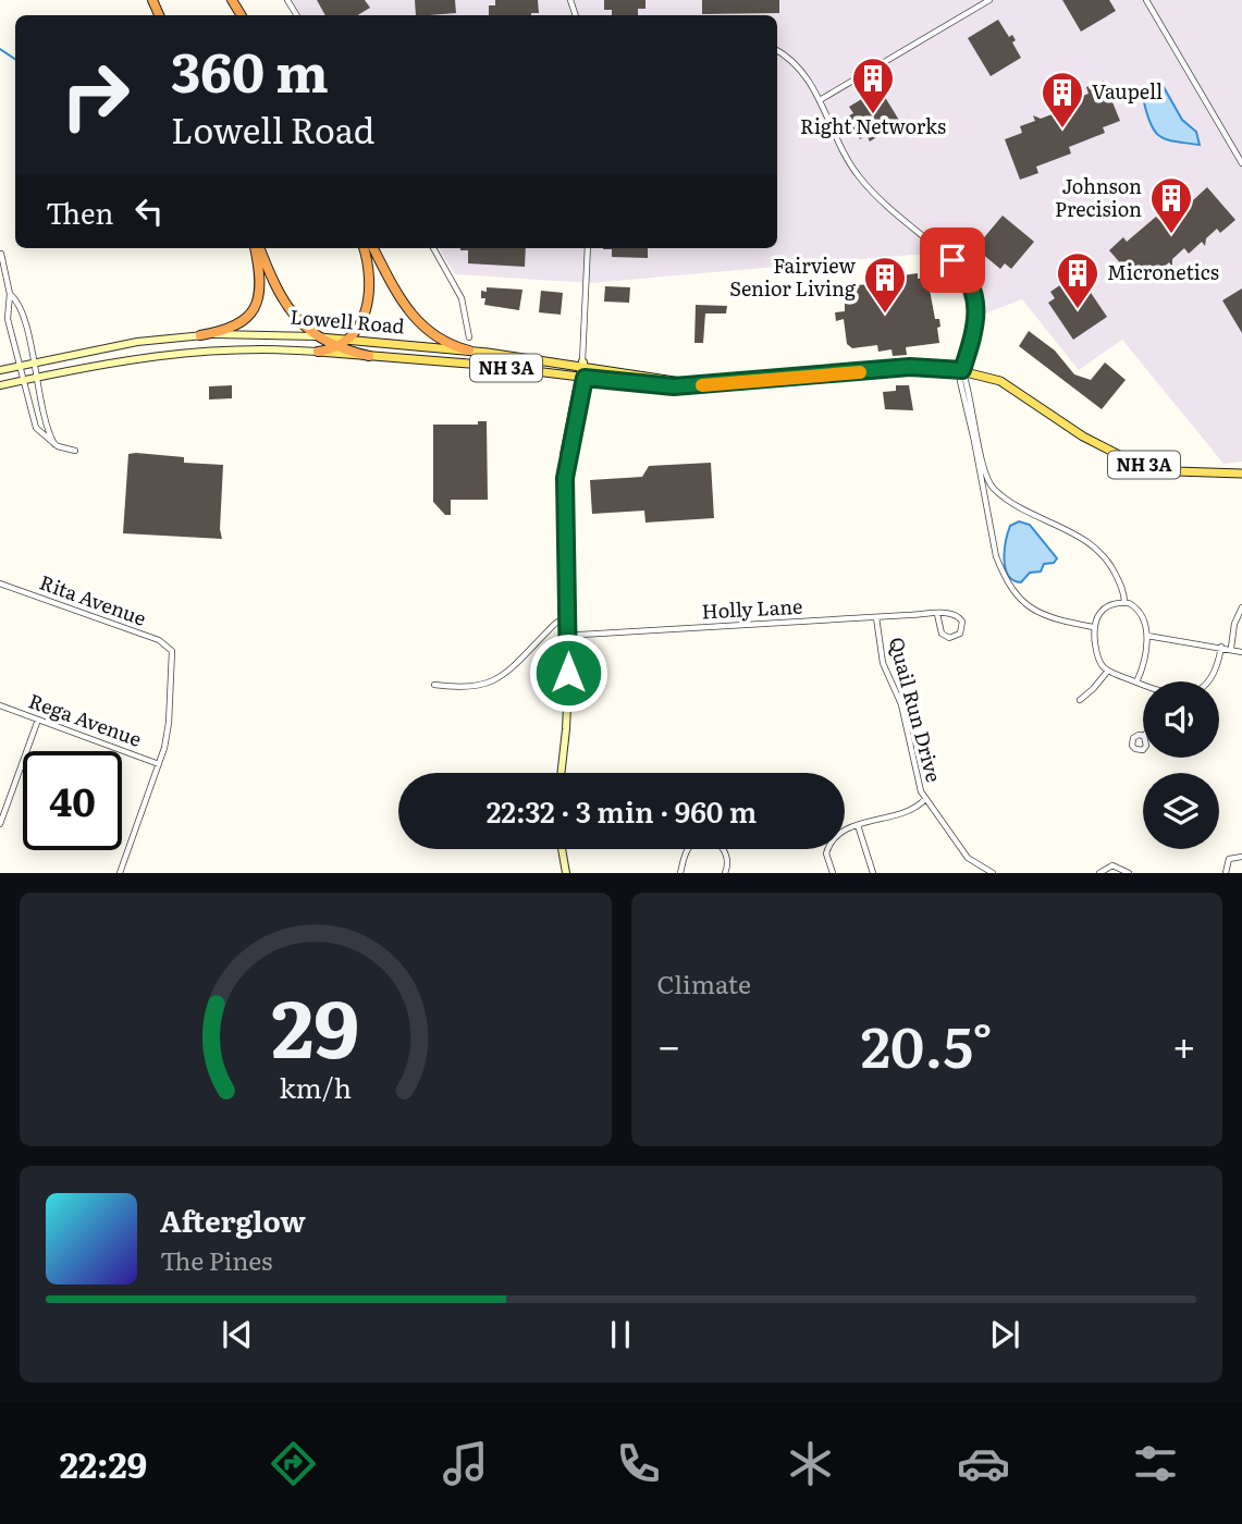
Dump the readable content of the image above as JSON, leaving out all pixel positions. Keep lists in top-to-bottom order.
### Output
{
  "streets": {
    "main road": ["Lowell Road", "NH 3A"],
    "street": [
      "Rita Avenue",
      "Holly Lane",
      "Quail Run Drive",
      "Rega Avenue"
    ]
  },
  "crossings": [
    ["Rita Avenue", "Rega Avenue"],
    ["Holly Lane", "Quail Run Drive"]
  ],
  "places": {
    "building": [
      "Right Networks",
      "Vaupell",
      "Johnson Precision",
      "Micronetics",
      "Fairview Senior Living"
    ]
  },
  "page": {
    "turn": ["360 m", "Lowell Road"],
    "then": "Then",
    "limit": "40",
    "trip": "22:32 · 3 min · 960 m",
    "tile": "Climate",
    "heat": ["−", "20.5°", "+"],
    "song": ["Afterglow", "The Pines"],
    "tabs": "22:29",
    "gauge": ["29", "km/h"]
  }
}
